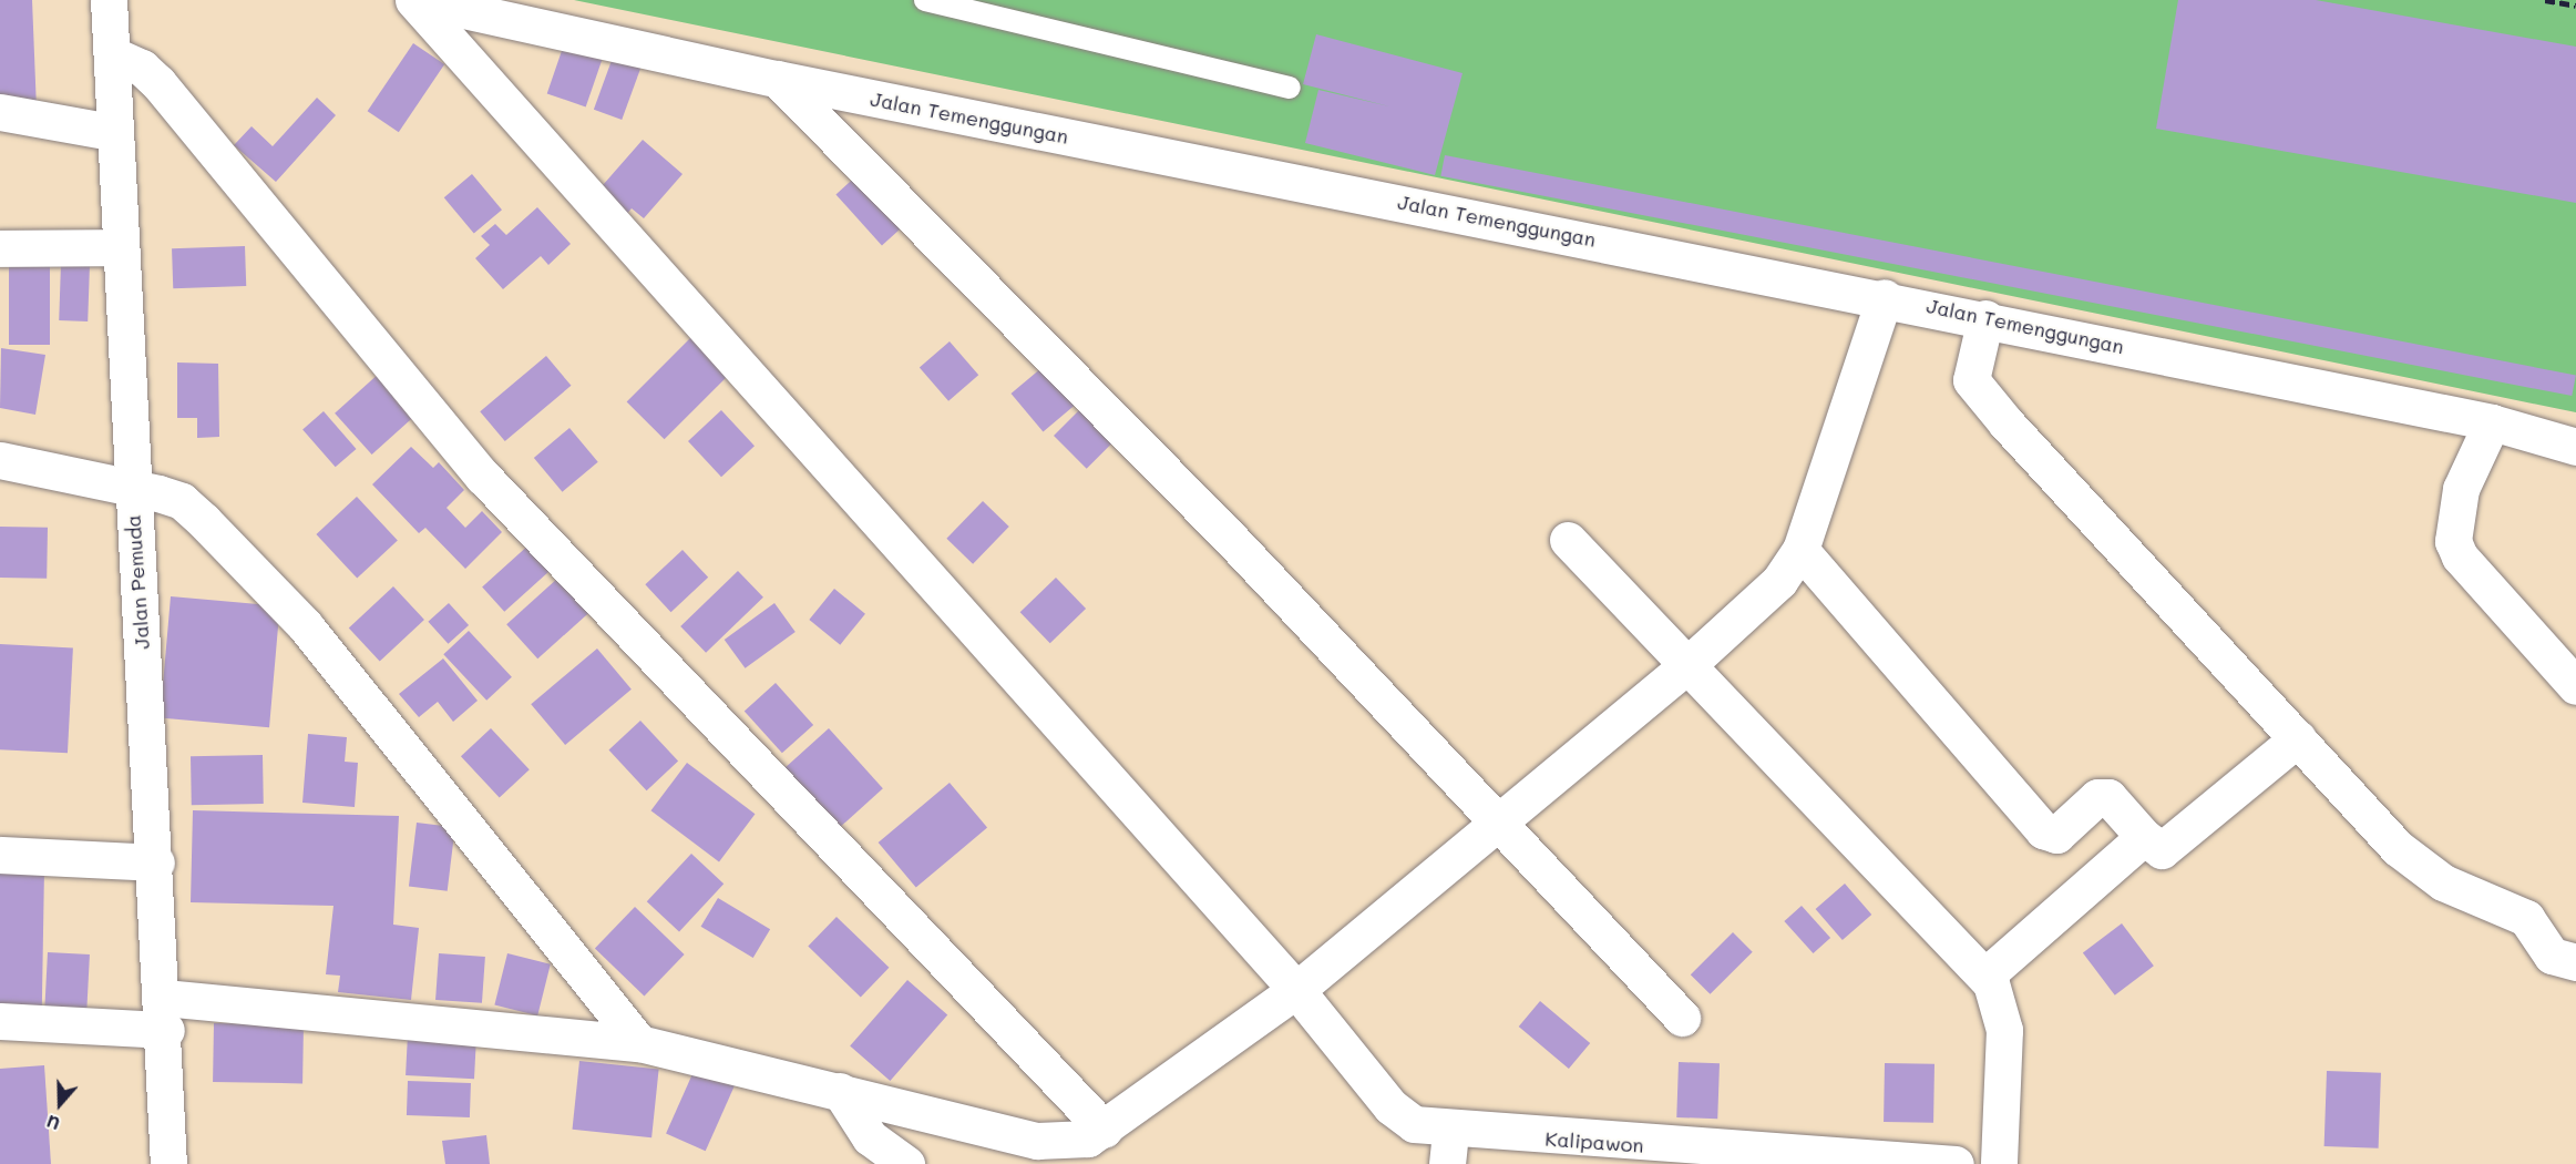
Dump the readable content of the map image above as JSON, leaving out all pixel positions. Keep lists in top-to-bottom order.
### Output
{
  "streets": {
    "street": ["Jalan Temenggungan", "Jalan Pemuda", "Kalipawon"]
  },
  "crossings": [
    ["Jalan Temenggungan", "Kalipawon"]
  ],
  "north": "bottom"
}
